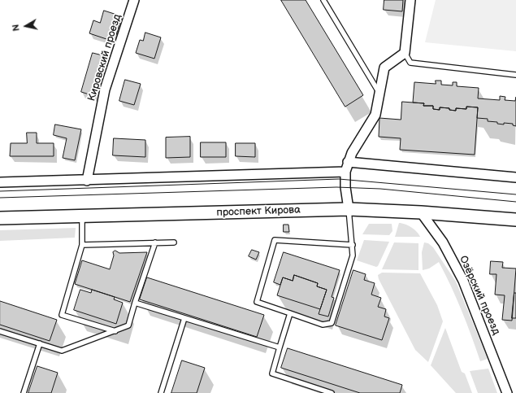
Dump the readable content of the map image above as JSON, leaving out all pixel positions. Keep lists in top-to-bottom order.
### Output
{
  "streets": {
    "main road": ["проспект Кирова"],
    "street": ["Кировский проезд", "Озёрский проезд"]
  },
  "crossings": [
    ["проспект Кирова", "Озёрский проезд"]
  ],
  "north": "left"
}
